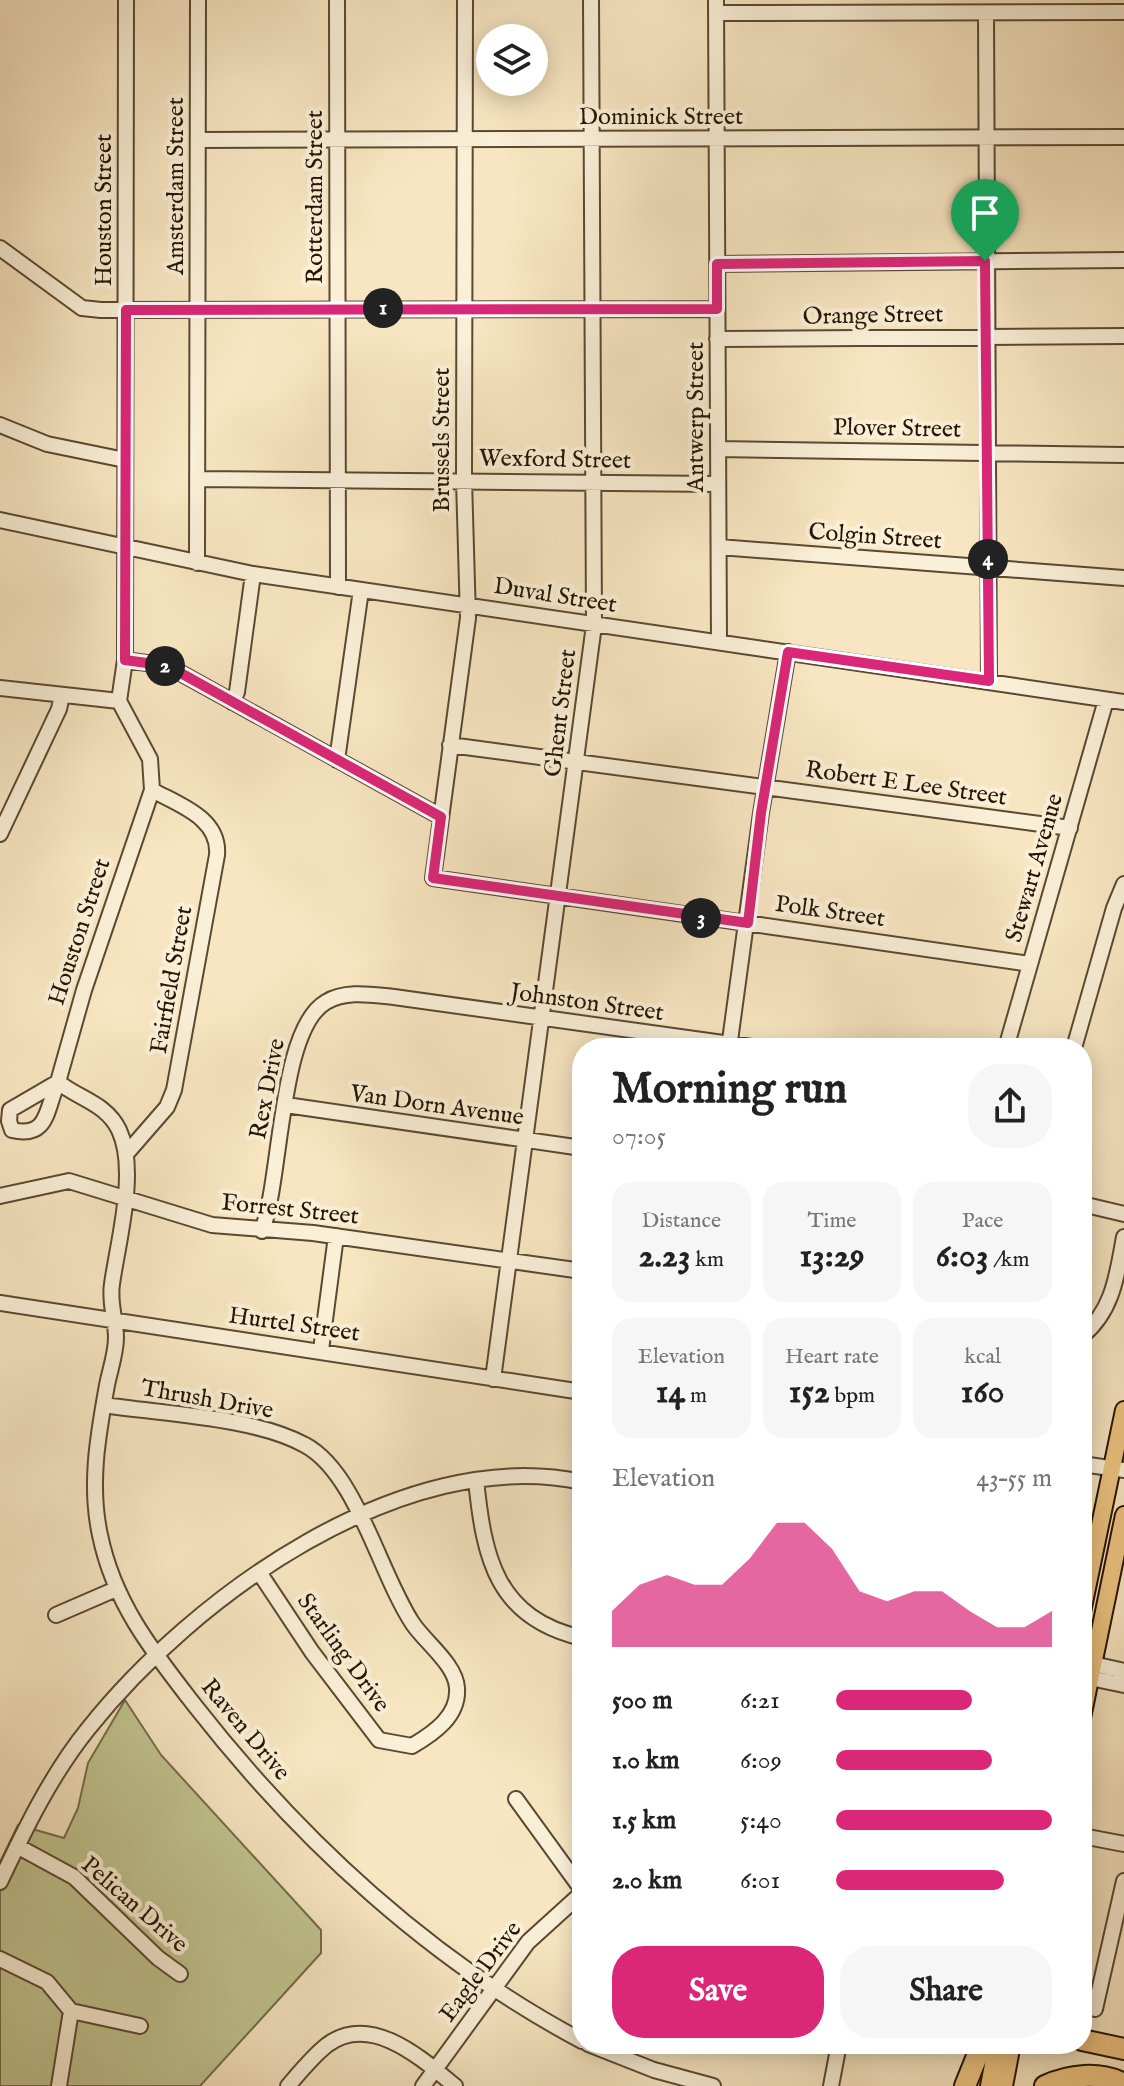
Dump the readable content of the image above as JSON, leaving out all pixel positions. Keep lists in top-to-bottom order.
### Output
{
  "streets": {
    "street": [
      "Dominick Street",
      "Amsterdam Street",
      "Rotterdam Street",
      "Houston Street",
      "Orange Street",
      "Antwerp Street",
      "Plover Street",
      "Brussels Street",
      "Wexford Street",
      "Colgin Street",
      "Duval Street",
      "Ghent Street",
      "Robert E Lee Street",
      "Stewart Avenue",
      "Polk Street",
      "Fairfield Street",
      "Johnston Street",
      "Rex Drive",
      "Van Dorn Avenue",
      "Forrest Street",
      "Hurtel Street",
      "Thrush Drive",
      "Starling Drive",
      "Raven Drive",
      "Pelican Drive",
      "Eagle Drive"
    ]
  },
  "crossings": [
    ["Dominick Street", "Amsterdam Street"],
    ["Dominick Street", "Rotterdam Street"],
    ["Dominick Street", "Antwerp Street"],
    ["Dominick Street", "Brussels Street"],
    ["Dominick Street", "Ghent Street"],
    ["Amsterdam Street", "Wexford Street"],
    ["Amsterdam Street", "Duval Street"],
    ["Rotterdam Street", "Wexford Street"],
    ["Rotterdam Street", "Duval Street"],
    ["Houston Street", "Duval Street"],
    ["Houston Street", "Fairfield Street"],
    ["Orange Street", "Antwerp Street"],
    ["Antwerp Street", "Plover Street"],
    ["Antwerp Street", "Wexford Street"],
    ["Antwerp Street", "Colgin Street"],
    ["Antwerp Street", "Duval Street"],
    ["Brussels Street", "Wexford Street"],
    ["Brussels Street", "Duval Street"],
    ["Brussels Street", "Robert E Lee Street"],
    ["Brussels Street", "Polk Street"],
    ["Wexford Street", "Ghent Street"],
    ["Duval Street", "Ghent Street"],
    ["Duval Street", "Stewart Avenue"],
    ["Ghent Street", "Robert E Lee Street"],
    ["Ghent Street", "Polk Street"],
    ["Ghent Street", "Johnston Street"],
    ["Ghent Street", "Van Dorn Avenue"],
    ["Ghent Street", "Forrest Street"],
    ["Ghent Street", "Hurtel Street"],
    ["Robert E Lee Street", "Stewart Avenue"],
    ["Stewart Avenue", "Polk Street"],
    ["Johnston Street", "Rex Drive"],
    ["Rex Drive", "Van Dorn Avenue"],
    ["Rex Drive", "Forrest Street"],
    ["Hurtel Street", "Raven Drive"],
    ["Thrush Drive", "Starling Drive"],
    ["Thrush Drive", "Raven Drive"],
    ["Raven Drive", "Eagle Drive"]
  ],
  "page": {
    "pins": [
      "1",
      "4",
      "2",
      "3"
    ],
    "heading": ["Morning run", "07:05"],
    "stats": [
      ["Distance", "2.23 km"],
      ["Time", "13:29"],
      ["Pace", "6:03 /km"],
      ["Elevation", "14 m"],
      ["Heart rate", "152 bpm"],
      ["kcal", "160"]
    ],
    "chart": ["Elevation", "43–55 m"],
    "list": [
      {
        "name": "500 m",
        "note": "6:21"
      },
      {
        "name": "1.0 km",
        "note": "6:09"
      },
      {
        "name": "1.5 km",
        "note": "5:40"
      },
      {
        "name": "2.0 km",
        "note": "6:01"
      }
    ],
    "buttons": ["Save", "Share"]
  }
}
